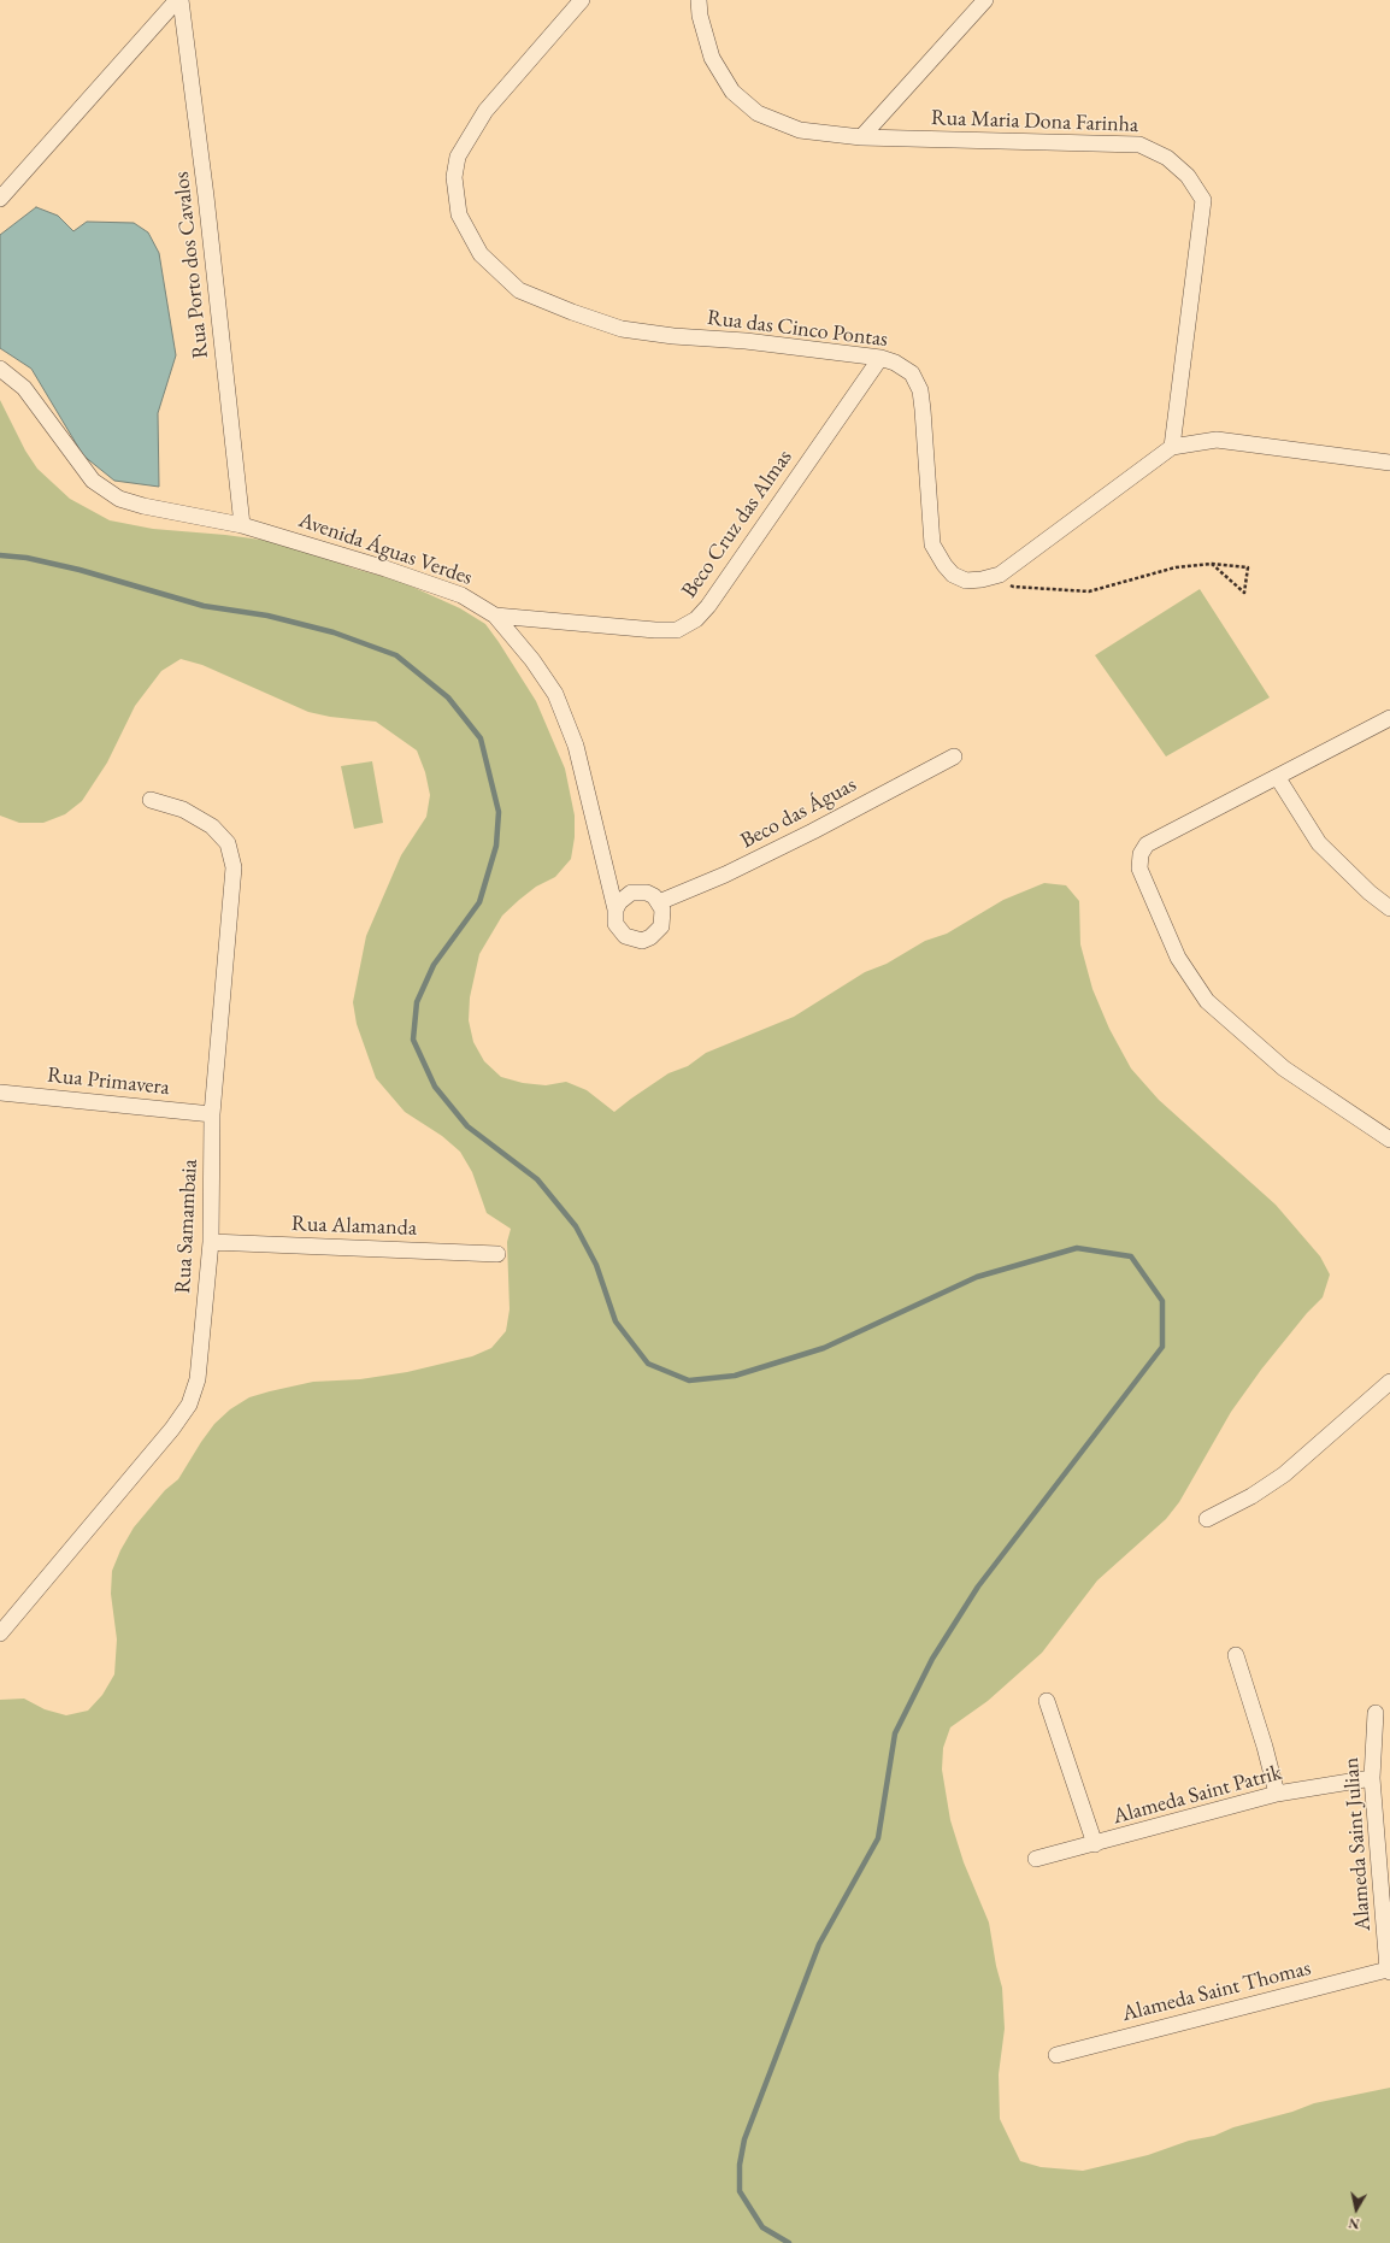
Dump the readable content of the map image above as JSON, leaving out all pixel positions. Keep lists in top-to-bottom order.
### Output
{
  "streets": {
    "street": [
      "Rua Maria Dona Farinha",
      "Rua Porto dos Cavalos",
      "Rua das Cinco Pontas",
      "Beco Cruz das Almas",
      "Avenida Águas Verdes",
      "Beco das Águas",
      "Rua Primavera",
      "Rua Samambaia",
      "Rua Alamanda",
      "Alameda Saint Patrik",
      "Alameda Saint Julian",
      "Alameda Saint Thomas"
    ]
  },
  "crossings": [
    ["Rua Maria Dona Farinha", "Rua das Cinco Pontas"],
    ["Rua Porto dos Cavalos", "Avenida Águas Verdes"],
    ["Rua das Cinco Pontas", "Beco Cruz das Almas"],
    ["Beco Cruz das Almas", "Avenida Águas Verdes"],
    ["Avenida Águas Verdes", "Beco das Águas"],
    ["Rua Primavera", "Rua Samambaia"],
    ["Rua Samambaia", "Rua Alamanda"],
    ["Alameda Saint Patrik", "Alameda Saint Julian"],
    ["Alameda Saint Julian", "Alameda Saint Thomas"]
  ],
  "north": "bottom"
}
